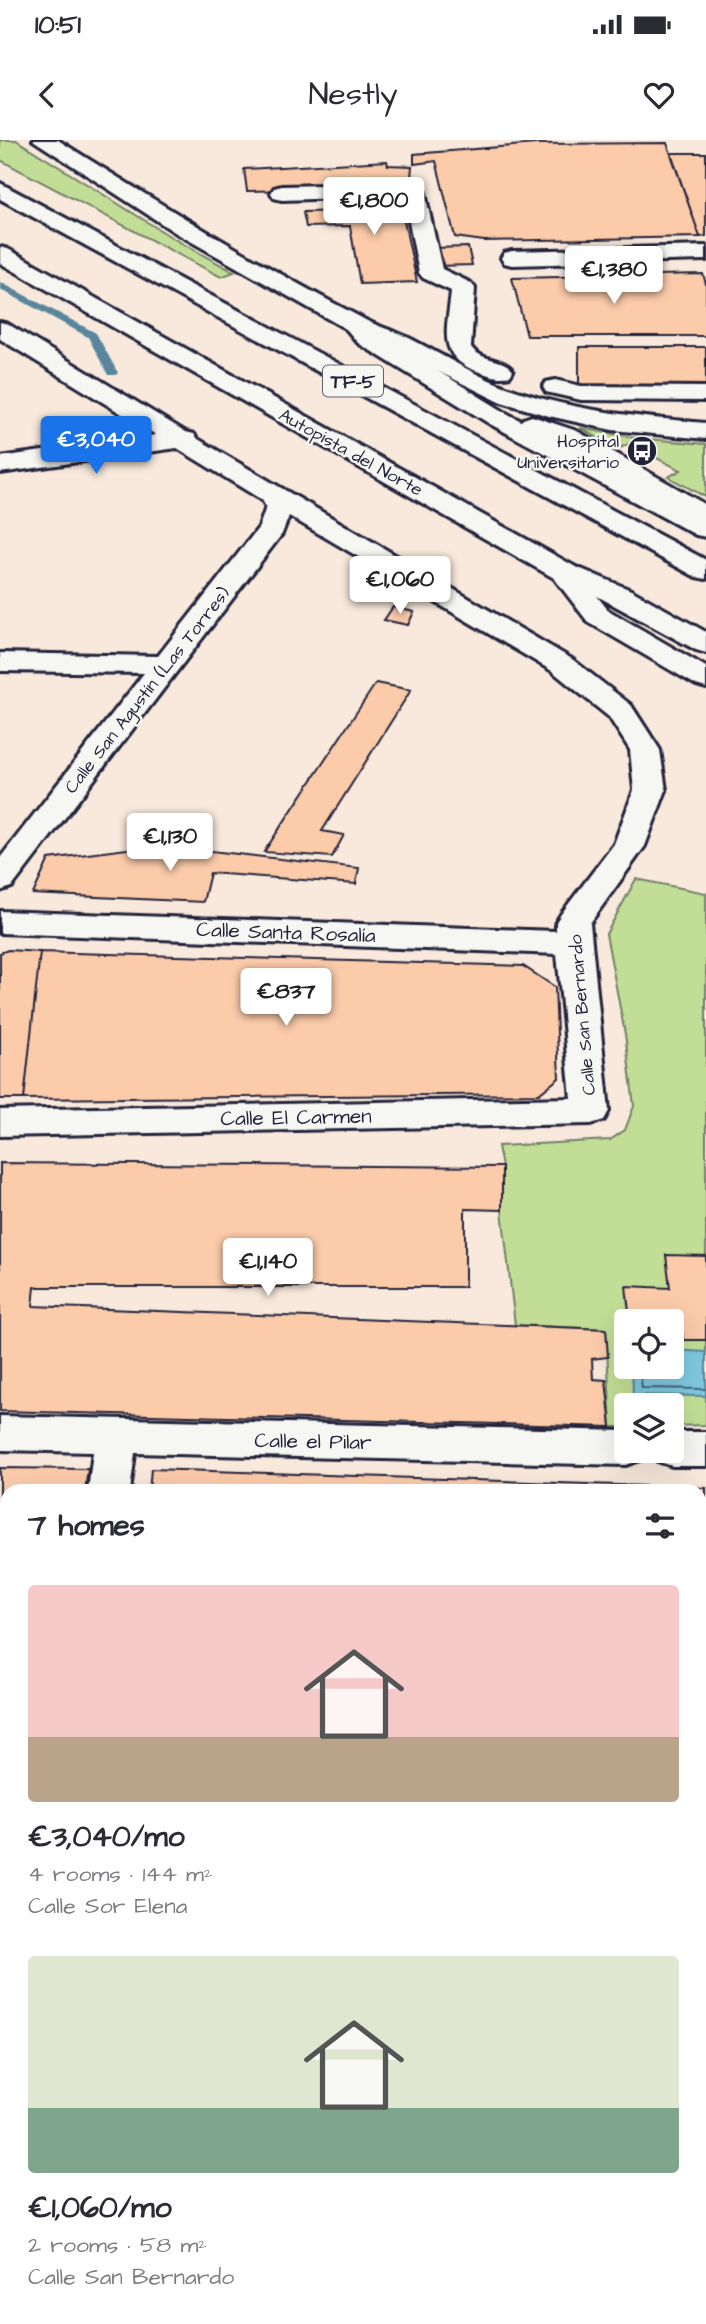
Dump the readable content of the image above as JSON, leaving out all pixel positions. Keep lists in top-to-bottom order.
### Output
{
  "streets": {
    "main road": [
      "TF-5",
      "Autopista del Norte",
      "Calle San Agustín (Las Torres)",
      "Calle Santa Rosalía",
      "Calle San Bernardo",
      "Calle El Carmen",
      "Calle el Pilar"
    ]
  },
  "crossings": [
    ["Calle San Agustín (Las Torres)", "Calle San Bernardo"],
    ["Calle Santa Rosalía", "Calle San Bernardo"],
    ["Calle San Bernardo", "Calle El Carmen"]
  ],
  "places": {
    "bus stop": ["Hospital Universitario"]
  },
  "page": {
    "status": "10:51",
    "header": "Nestly",
    "price": [
      "€1,800",
      "€1,380",
      "€3,040",
      "€1,060",
      "€1,130",
      "€837",
      "€1,140"
    ],
    "heading": "7 homes",
    "list": [
      {
        "name": "€3,040/mo",
        "note": "4 rooms · 144 m² · Calle Sor Elena"
      },
      {
        "name": "€1,060/mo",
        "note": "2 rooms · 58 m² · Calle San Bernardo"
      }
    ]
  }
}
